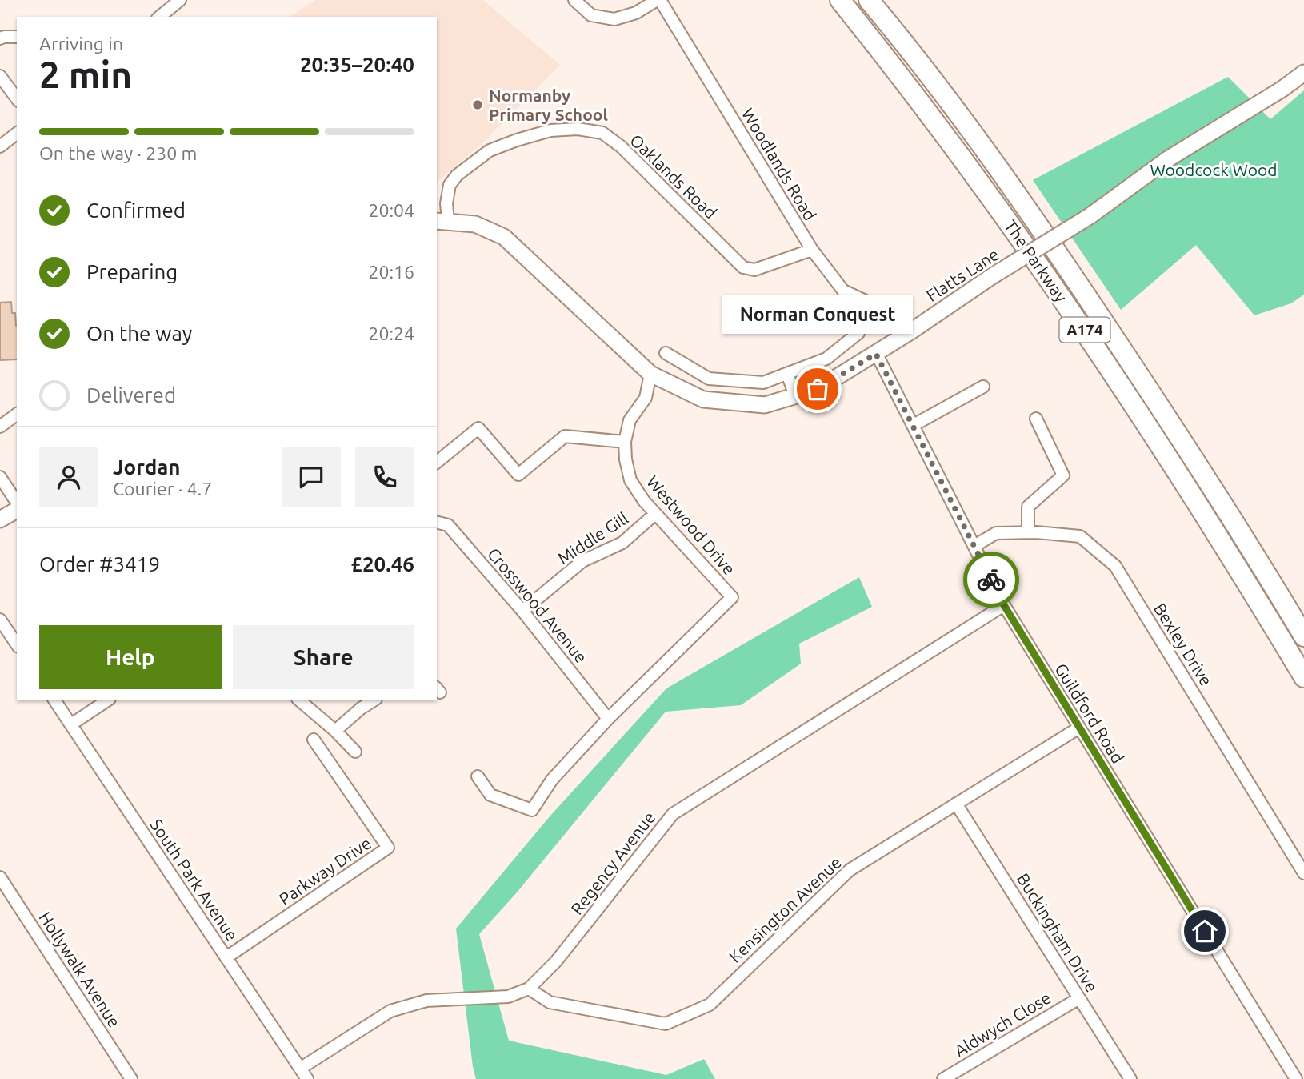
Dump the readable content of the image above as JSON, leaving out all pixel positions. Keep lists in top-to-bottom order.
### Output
{
  "streets": {
    "highway": ["The Parkway", "A174"],
    "street": [
      "Woodlands Road",
      "Oaklands Road",
      "Flatts Lane",
      "Westwood Drive",
      "Middle Gill",
      "Crosswood Avenue",
      "Bexley Drive",
      "Guildford Road",
      "Regency Avenue",
      "Parkway Drive",
      "South Park Avenue",
      "Kensington Avenue",
      "Buckingham Drive",
      "Hollywalk Avenue",
      "Aldwych Close"
    ]
  },
  "crossings": [
    ["Woodlands Road", "Oaklands Road"],
    ["Oaklands Road", "Flatts Lane"],
    ["Flatts Lane", "Westwood Drive"],
    ["Flatts Lane", "Guildford Road"],
    ["Westwood Drive", "Middle Gill"],
    ["Westwood Drive", "Crosswood Avenue"],
    ["Middle Gill", "Crosswood Avenue"],
    ["Bexley Drive", "Guildford Road"],
    ["Guildford Road", "Regency Avenue"],
    ["Guildford Road", "Kensington Avenue"],
    ["Regency Avenue", "South Park Avenue"],
    ["Regency Avenue", "Kensington Avenue"],
    ["Parkway Drive", "South Park Avenue"],
    ["Kensington Avenue", "Buckingham Drive"],
    ["Buckingham Drive", "Aldwych Close"]
  ],
  "parks": ["Woodcock Wood"],
  "places": ["Normanby Primary School", "Norman Conquest"],
  "page": {
    "heading": ["2 min", "Arriving in", "20:35–20:40"],
    "panel": [
      "Jordan",
      "Courier · 4.7",
      "Order #3419",
      "£20.46"
    ],
    "bar": "On the way · 230 m",
    "list": [
      ["Confirmed", "20:04"],
      ["Preparing", "20:16"],
      ["On the way", "20:24"],
      "Delivered"
    ],
    "bubble": "Norman Conquest",
    "buttons": ["Help", "Share"]
  }
}
